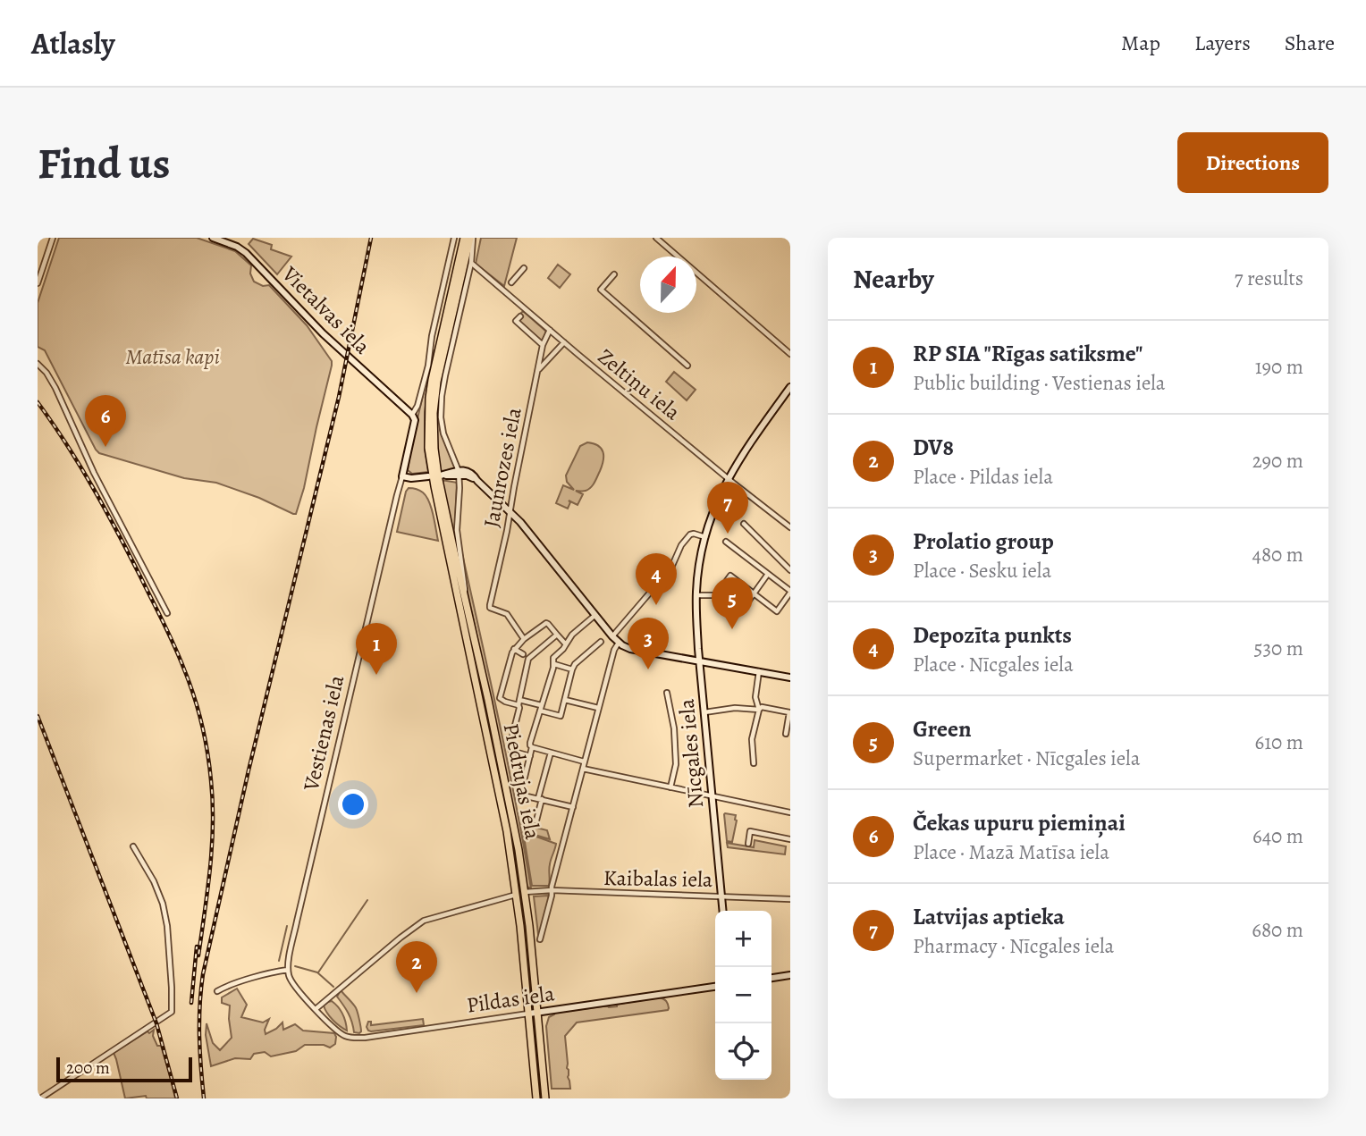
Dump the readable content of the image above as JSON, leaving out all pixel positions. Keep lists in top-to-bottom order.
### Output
{
  "streets": {
    "main road": ["Vestienas iela", "Piedrujas iela"],
    "street": [
      "Vietalvas iela",
      "Zeltiņu iela",
      "Jaunrozes iela",
      "Nīcgales iela",
      "Kaibalas iela",
      "Pildas iela"
    ]
  },
  "crossings": [
    ["Vietalvas iela", "Vestienas iela"],
    ["Zeltiņu iela", "Jaunrozes iela"],
    ["Zeltiņu iela", "Nīcgales iela"],
    ["Vestienas iela", "Piedrujas iela"],
    ["Nīcgales iela", "Kaibalas iela"],
    ["Piedrujas iela", "Kaibalas iela"],
    ["Piedrujas iela", "Pildas iela"]
  ],
  "parks": ["Matīsa kapi"],
  "scale_bar": "200 m",
  "north": "top",
  "page": {
    "header": "Atlasly",
    "nav": ["Map", "Layers", "Share"],
    "buttons": "Directions",
    "title": "Find us",
    "heading": ["Nearby", "7 results"],
    "list": [
      {
        "mark": "1",
        "name": "RP SIA \"Rīgas satiksme\"",
        "note": "Public building · Vestienas iela",
        "value": "190 m"
      },
      {
        "mark": "2",
        "name": "DV8",
        "note": "Place · Pildas iela",
        "value": "290 m"
      },
      {
        "mark": "3",
        "name": "Prolatio group",
        "note": "Place · Sesku iela",
        "value": "480 m"
      },
      {
        "mark": "4",
        "name": "Depozīta punkts",
        "note": "Place · Nīcgales iela",
        "value": "530 m"
      },
      {
        "mark": "5",
        "name": "Green",
        "note": "Supermarket · Nīcgales iela",
        "value": "610 m"
      },
      {
        "mark": "6",
        "name": "Čekas upuru piemiņai",
        "note": "Place · Mazā Matīsa iela",
        "value": "640 m"
      },
      {
        "mark": "7",
        "name": "Latvijas aptieka",
        "note": "Pharmacy · Nīcgales iela",
        "value": "680 m"
      }
    ],
    "pins": [
      "6",
      "7",
      "4",
      "5",
      "3",
      "1",
      "2"
    ],
    "map_buttons": ["+", "−"],
    "scale": "200 m"
  }
}
